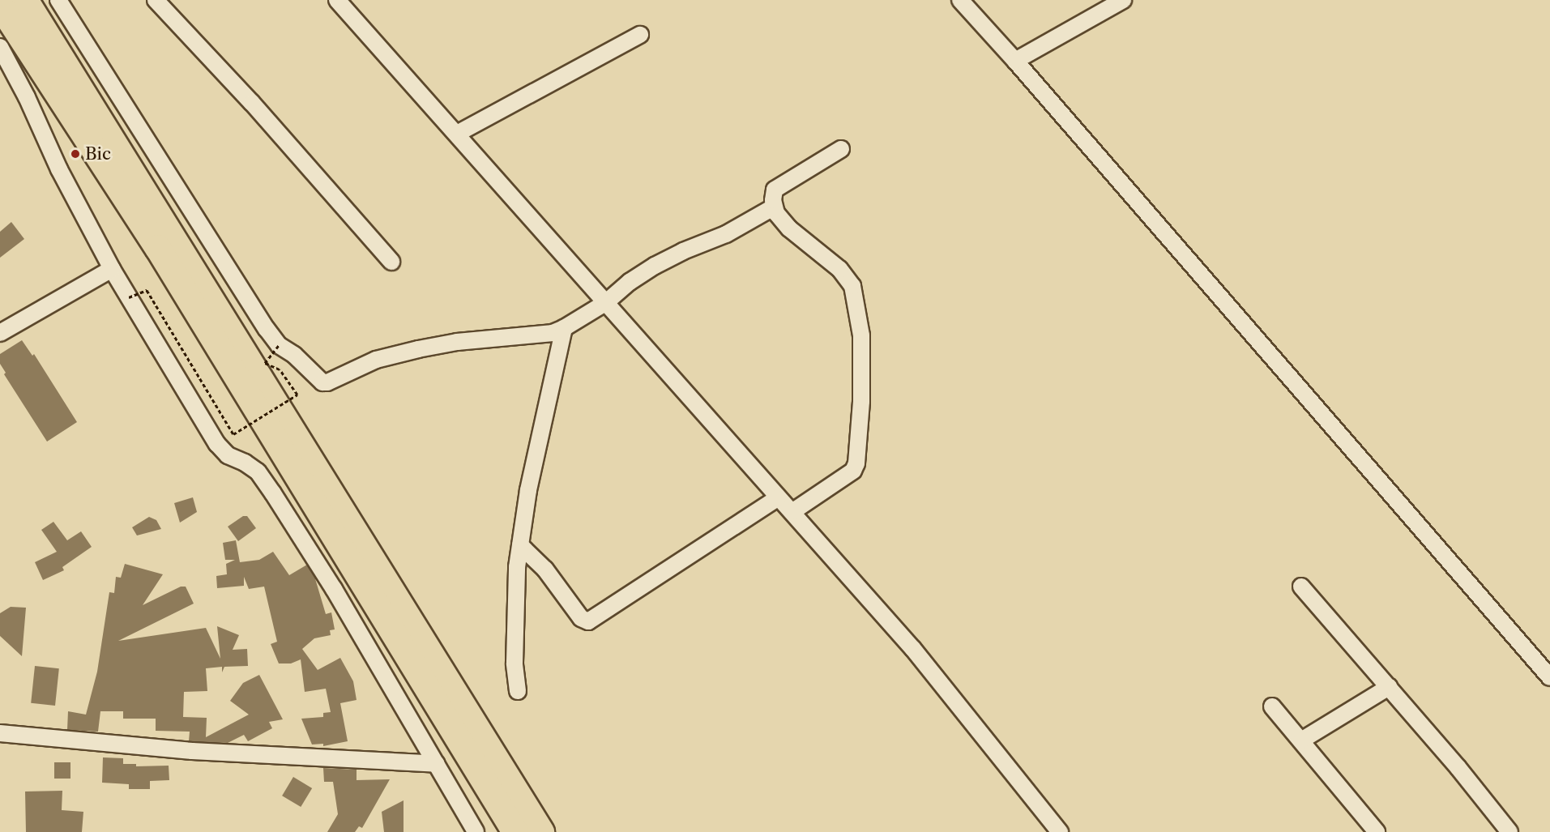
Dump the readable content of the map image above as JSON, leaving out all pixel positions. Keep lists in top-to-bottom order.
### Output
{
  "places": ["Bic"]
}
